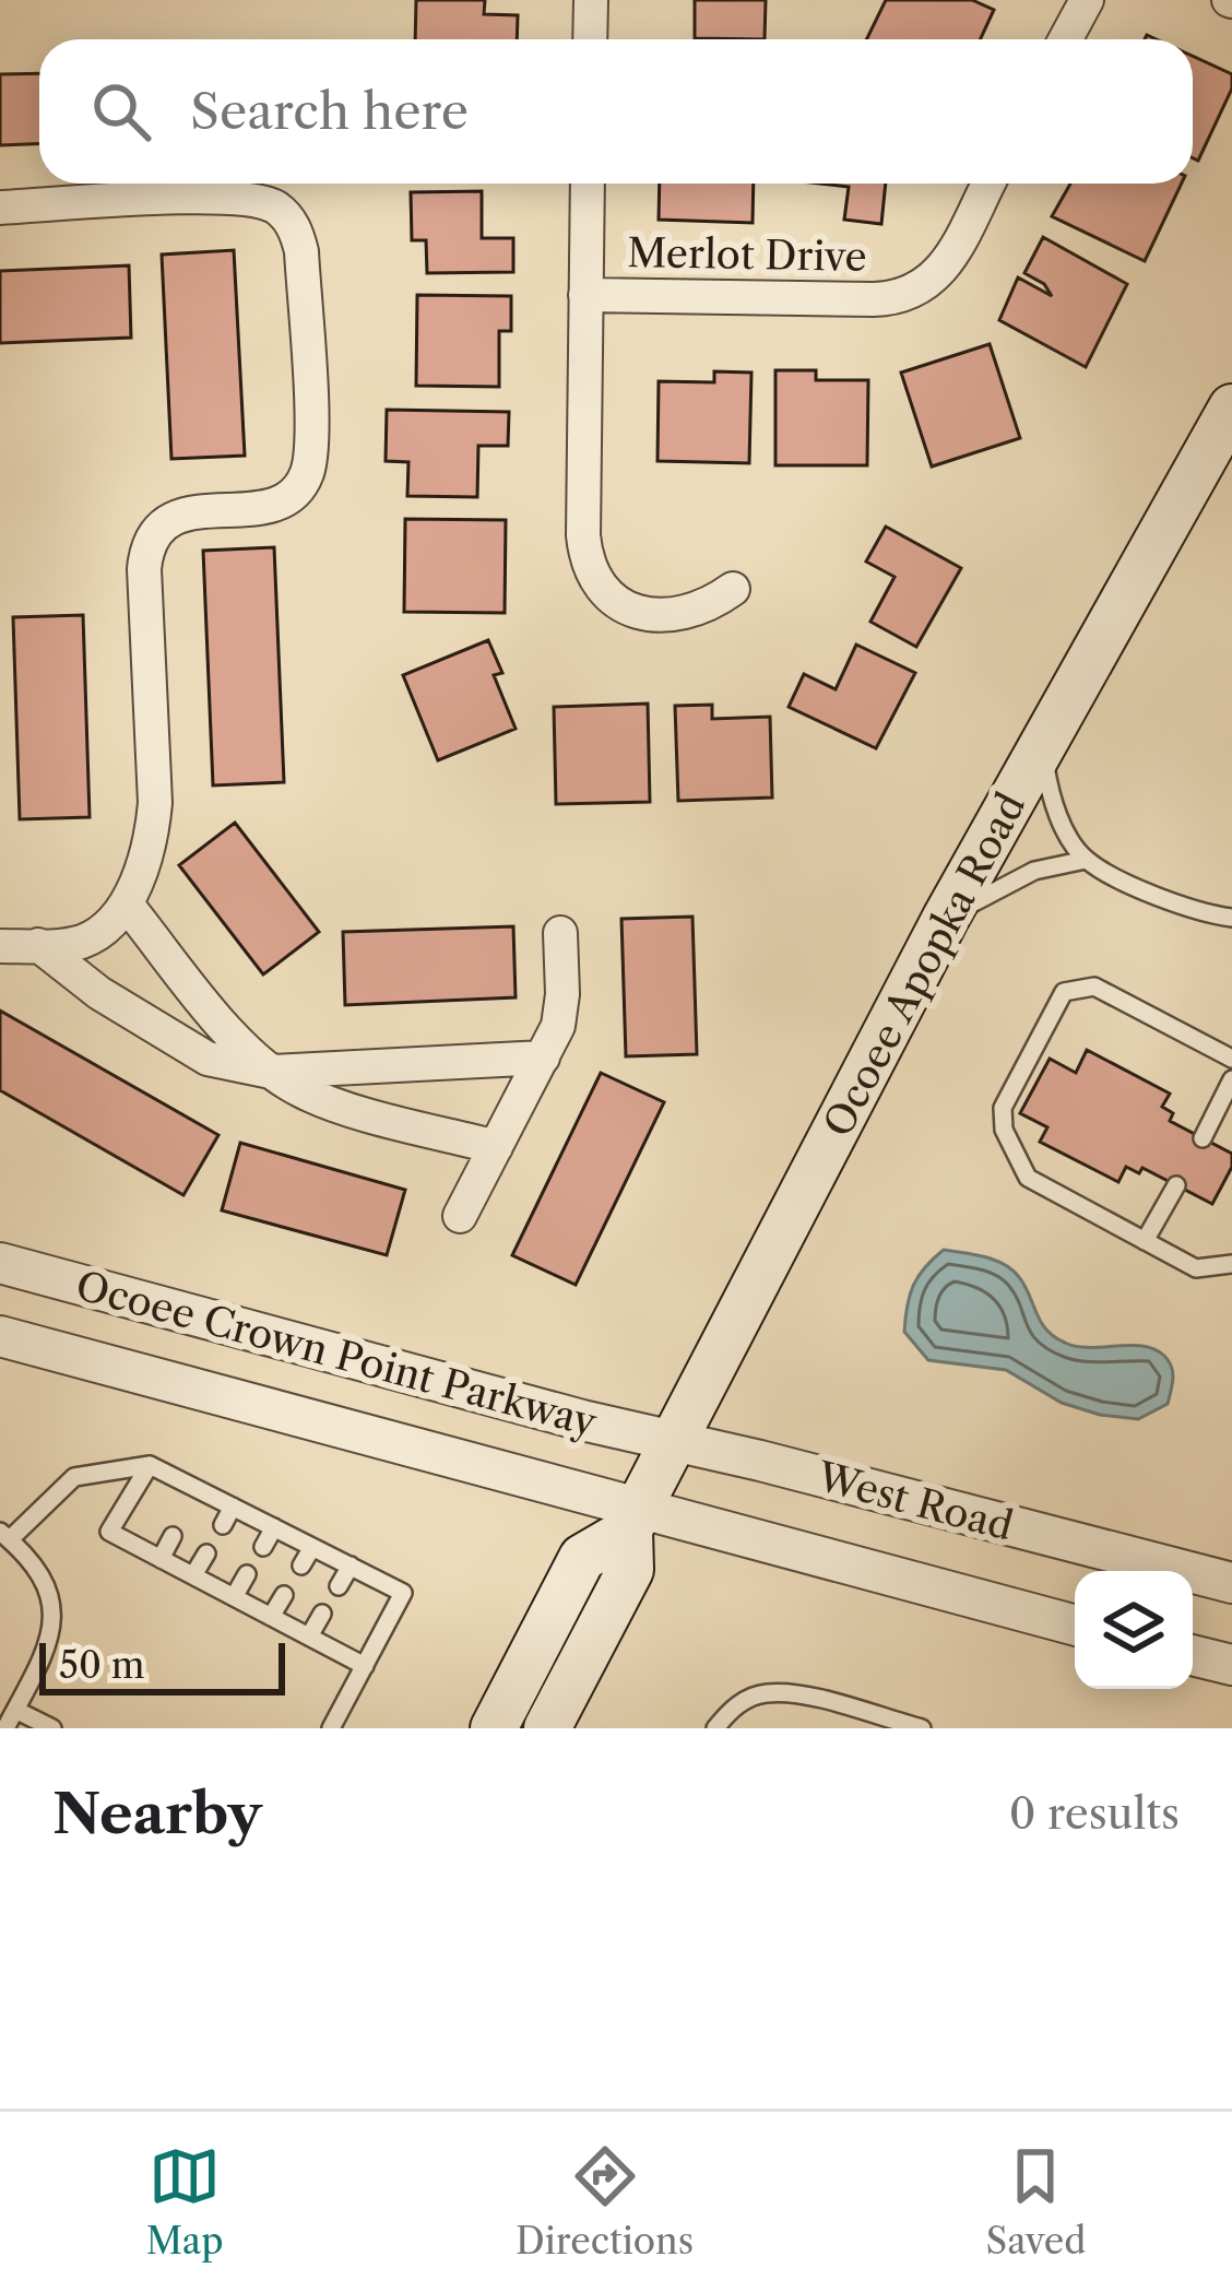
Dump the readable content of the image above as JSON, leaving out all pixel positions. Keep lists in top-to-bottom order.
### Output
{
  "streets": {
    "main road": ["Ocoee Apopka Road"],
    "street": ["Merlot Drive", "Ocoee Crown Point Parkway", "West Road"]
  },
  "crossings": [
    ["Ocoee Apopka Road", "Ocoee Crown Point Parkway"],
    ["Ocoee Apopka Road", "West Road"],
    ["Ocoee Crown Point Parkway", "West Road"]
  ],
  "scale_bar": "50 m",
  "page": {
    "search": "Search here",
    "scale": "50 m",
    "heading": ["Nearby", "0 results"],
    "nav": ["Map", "Directions", "Saved"]
  }
}
